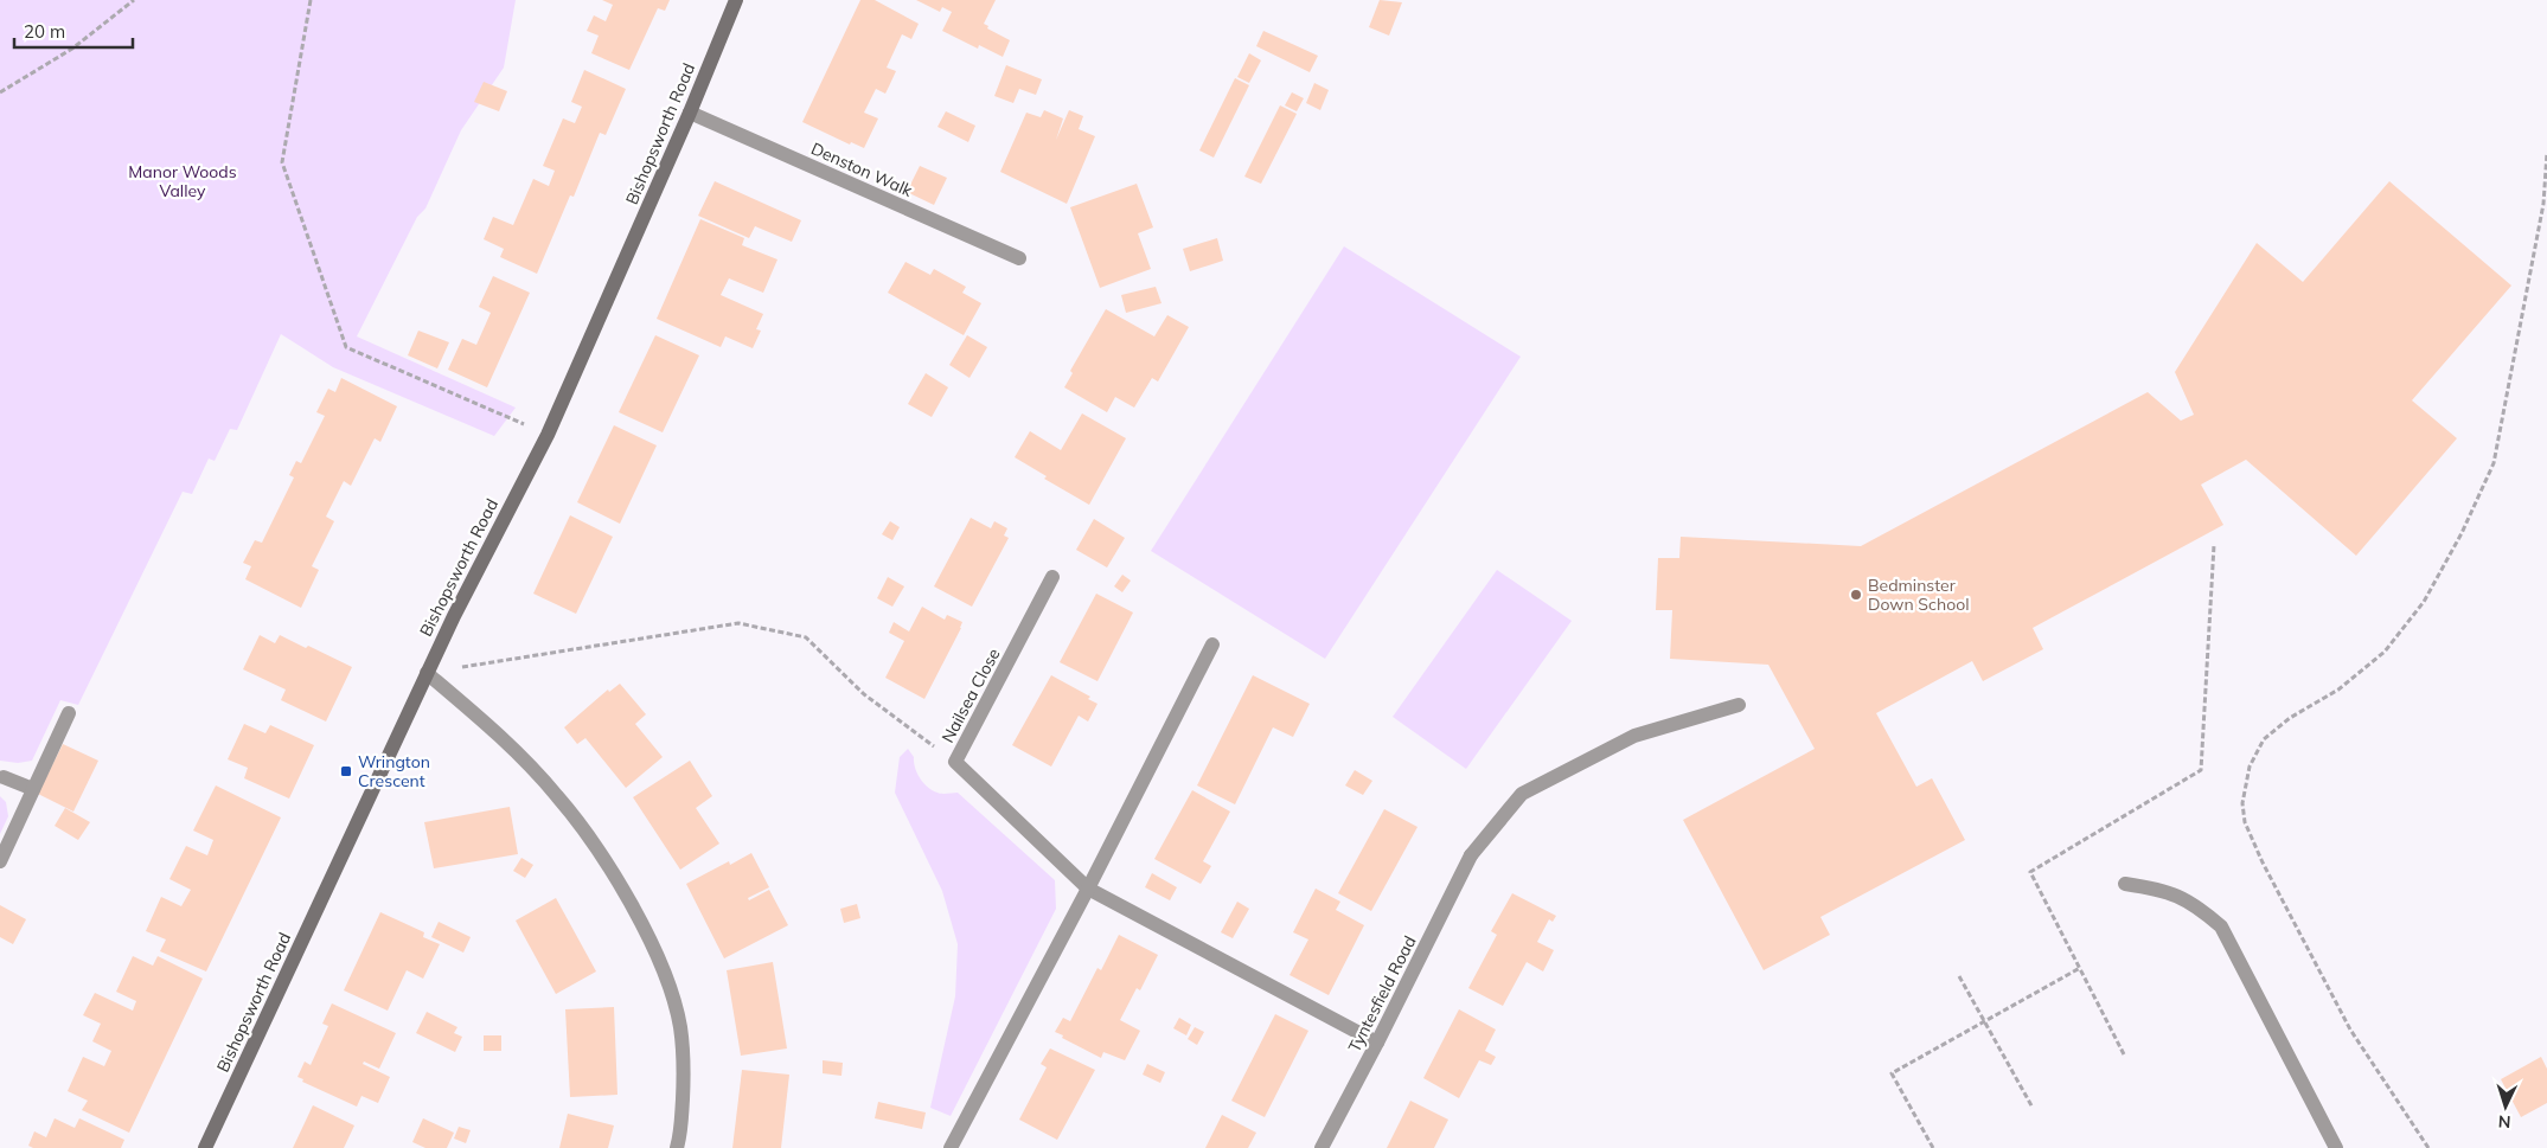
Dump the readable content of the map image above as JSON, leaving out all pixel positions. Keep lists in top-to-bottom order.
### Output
{
  "streets": {
    "street": [
      "Bishopsworth Road",
      "Denston Walk",
      "Nailsea Close",
      "Tyntesfield Road"
    ]
  },
  "crossings": [
    ["Bishopsworth Road", "Denston Walk"],
    ["Nailsea Close", "Tyntesfield Road"]
  ],
  "parks": ["Manor Woods Valley"],
  "places": {
    "other": ["Bedminster Down School"],
    "transit": ["Wrington Crescent"]
  },
  "scale_bar": "20 m",
  "north": "bottom"
}
